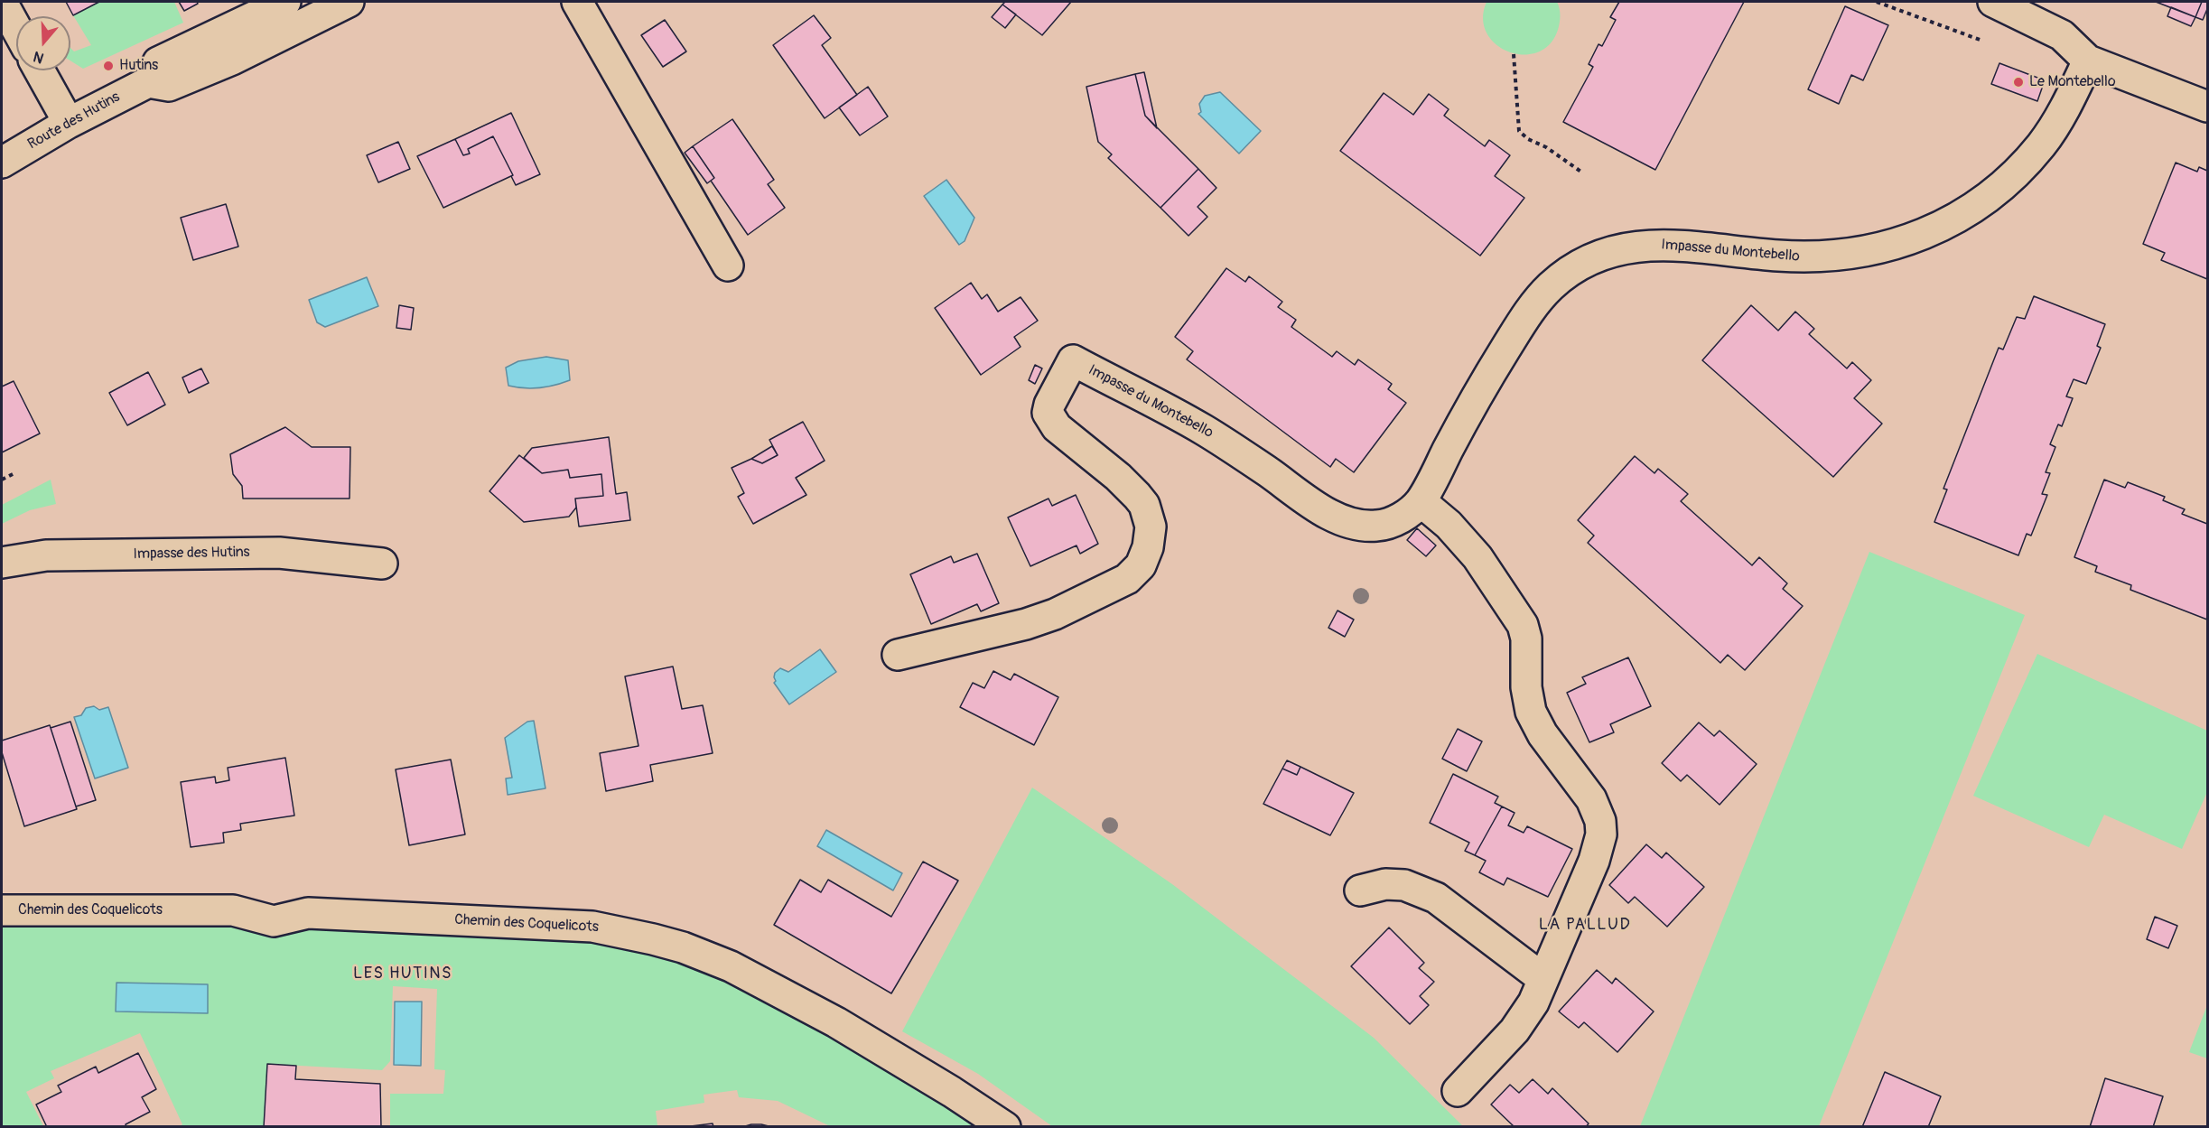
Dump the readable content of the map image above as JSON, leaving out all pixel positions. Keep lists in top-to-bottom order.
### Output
{
  "streets": {
    "street": [
      "Route des Hutins",
      "Impasse du Montebello",
      "Impasse des Hutins",
      "Chemin des Coquelicots"
    ]
  },
  "districts": ["LA PALLUD", "LES HUTINS"],
  "places": ["Hutins", "Le Montebello"],
  "north": "bottom"
}
